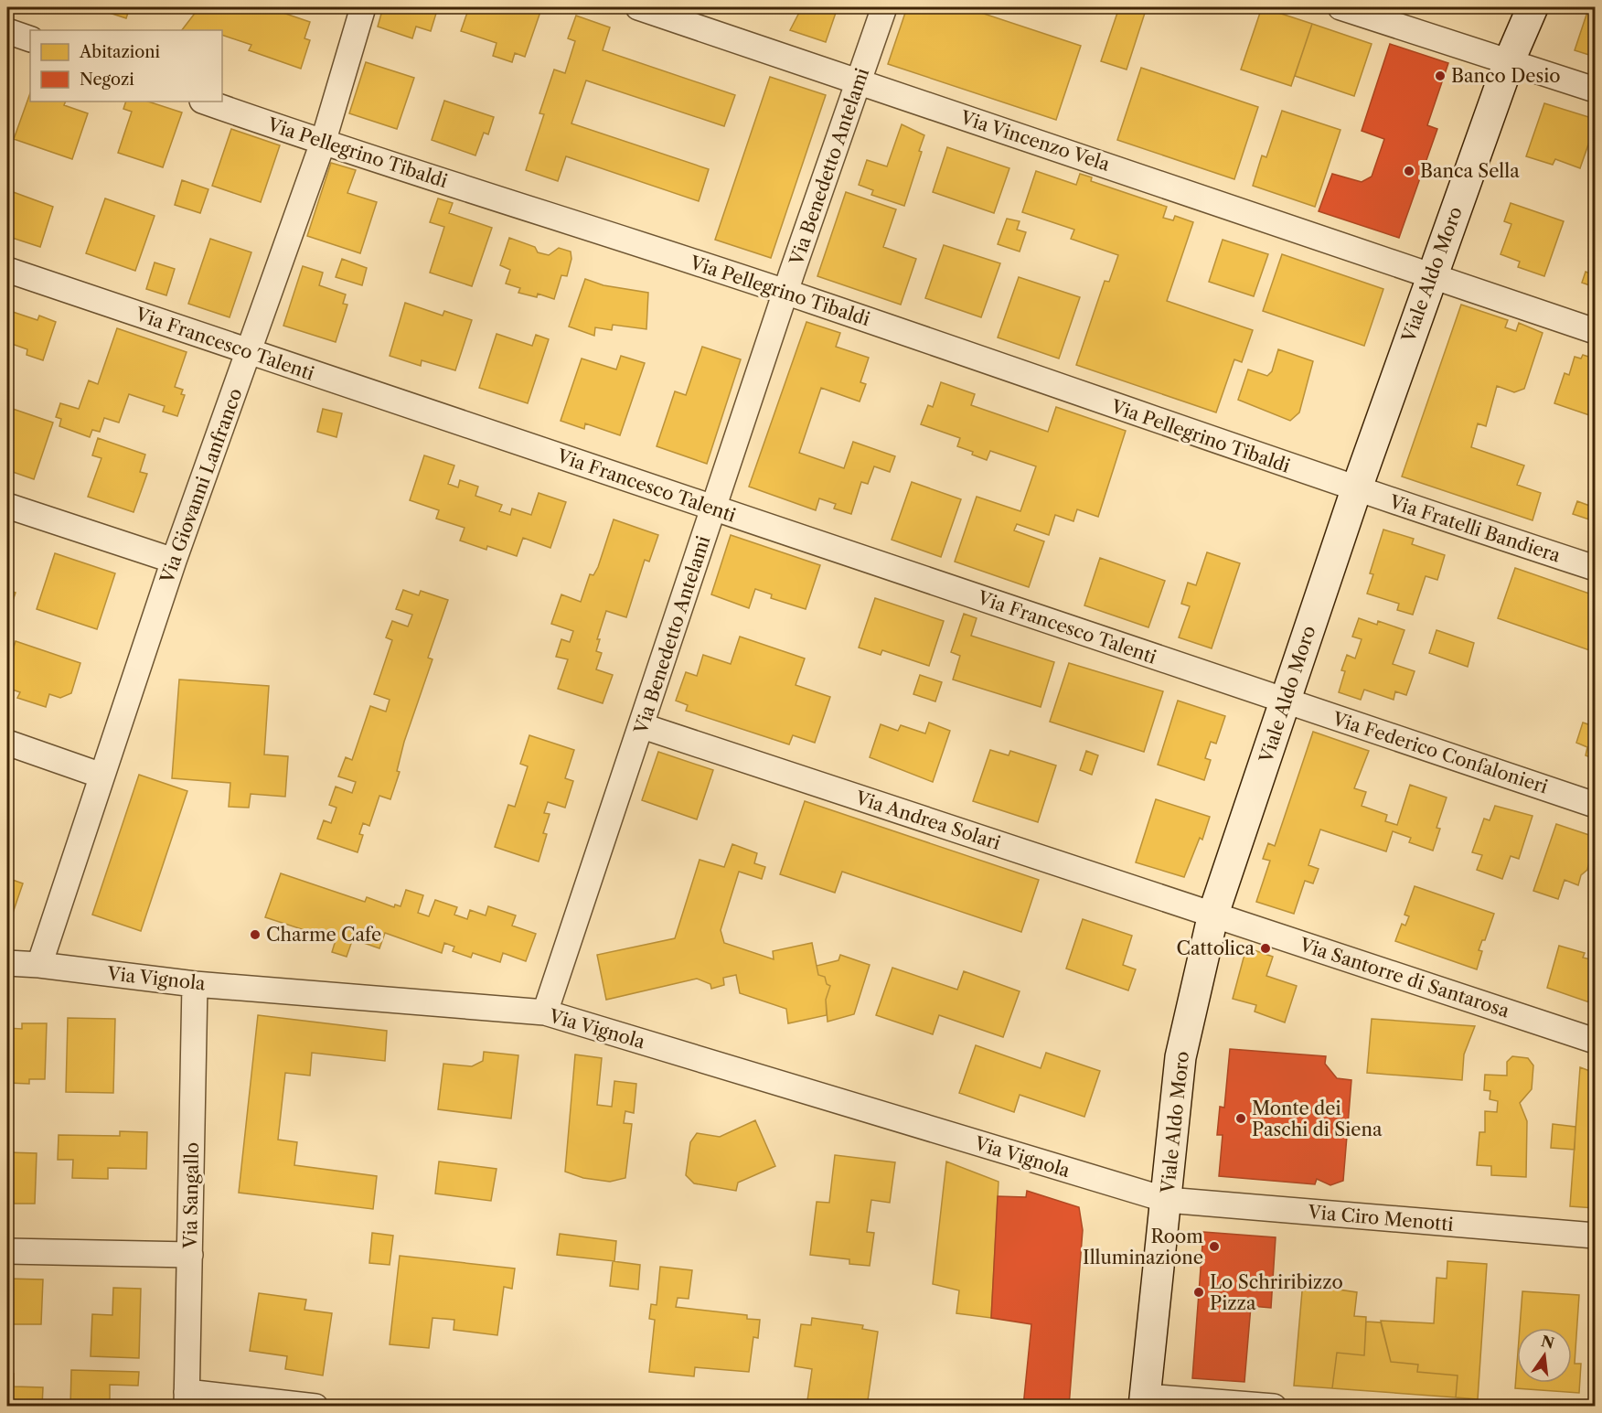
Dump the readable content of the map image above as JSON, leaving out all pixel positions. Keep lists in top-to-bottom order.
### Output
{
  "streets": {
    "main road": ["Viale Aldo Moro"],
    "street": [
      "Via Vincenzo Vela",
      "Via Pellegrino Tibaldi",
      "Via Benedetto Antelami",
      "Via Francesco Talenti",
      "Via Giovanni Lanfranco",
      "Via Fratelli Bandiera",
      "Via Federico Confalonieri",
      "Via Andrea Solari",
      "Via Santorre di Santarosa",
      "Via Vignola",
      "Via Sangallo",
      "Via Ciro Menotti"
    ]
  },
  "crossings": [
    ["Via Vincenzo Vela", "Via Benedetto Antelami"],
    ["Via Vincenzo Vela", "Viale Aldo Moro"],
    ["Via Pellegrino Tibaldi", "Via Benedetto Antelami"],
    ["Via Pellegrino Tibaldi", "Viale Aldo Moro"],
    ["Via Pellegrino Tibaldi", "Via Giovanni Lanfranco"],
    ["Via Pellegrino Tibaldi", "Via Fratelli Bandiera"],
    ["Via Benedetto Antelami", "Via Francesco Talenti"],
    ["Via Benedetto Antelami", "Via Andrea Solari"],
    ["Via Benedetto Antelami", "Via Vignola"],
    ["Viale Aldo Moro", "Via Francesco Talenti"],
    ["Viale Aldo Moro", "Via Fratelli Bandiera"],
    ["Viale Aldo Moro", "Via Federico Confalonieri"],
    ["Viale Aldo Moro", "Via Andrea Solari"],
    ["Viale Aldo Moro", "Via Santorre di Santarosa"],
    ["Viale Aldo Moro", "Via Vignola"],
    ["Viale Aldo Moro", "Via Ciro Menotti"],
    ["Via Francesco Talenti", "Via Giovanni Lanfranco"],
    ["Via Francesco Talenti", "Via Federico Confalonieri"],
    ["Via Giovanni Lanfranco", "Via Vignola"],
    ["Via Andrea Solari", "Via Santorre di Santarosa"],
    ["Via Vignola", "Via Sangallo"],
    ["Via Vignola", "Via Ciro Menotti"]
  ],
  "places": [
    "Banco Desio",
    "Banca Sella",
    "Charme Cafe",
    "Cattolica",
    "Monte dei Paschi di Siena",
    "Room Illuminazione",
    "Lo Schriribizzo Pizza"
  ],
  "legend": ["Abitazioni", "Negozi"],
  "north": "top"
}
